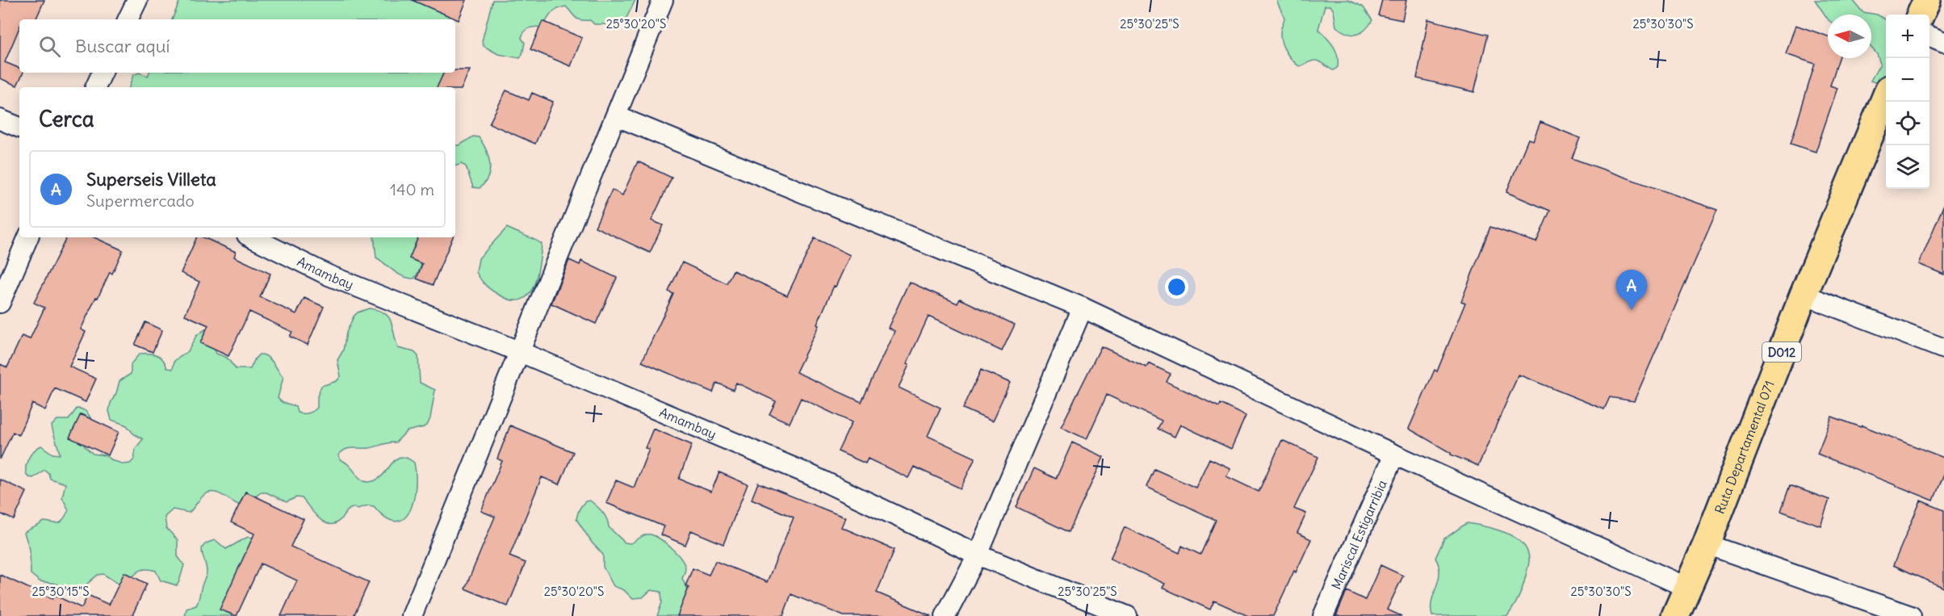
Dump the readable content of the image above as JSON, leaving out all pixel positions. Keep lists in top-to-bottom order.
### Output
{
  "streets": {
    "main road": ["D012", "Ruta Departamental 071"],
    "street": ["Amambay", "Mariscal Estigarribia"]
  },
  "north": "left",
  "page": {
    "map_buttons": ["+", "−"],
    "search": "Buscar aquí",
    "heading": "Cerca",
    "list": [
      {
        "mark": "A",
        "name": "Superseis Villeta",
        "note": "Supermercado",
        "value": "140 m"
      }
    ],
    "pins": "A"
  },
  "coordinates": [
    "25°30'20\"S",
    "25°30'25\"S",
    "25°30'30\"S",
    "25°30'15\"S"
  ]
}
